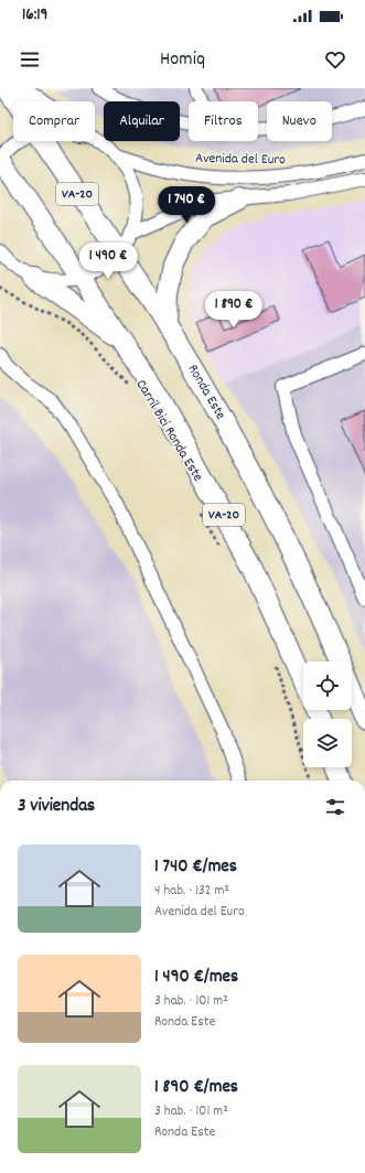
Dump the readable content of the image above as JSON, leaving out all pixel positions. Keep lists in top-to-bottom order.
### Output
{
  "streets": {
    "highway": ["VA-20", "Ronda Este"],
    "street": ["Avenida del Euro"],
    "path": ["Carril Bici Ronda Este"]
  },
  "page": {
    "status": "16:19",
    "header": "Homiq",
    "chip": [
      "Comprar",
      "Alquilar",
      "Filtros",
      "Nuevo"
    ],
    "price": ["1 740 €", "1 490 €", "1 890 €"],
    "heading": "3 viviendas",
    "list": [
      {
        "name": "1 740 €/mes",
        "note": "4 hab. · 132 m² · Avenida del Euro"
      },
      {
        "name": "1 490 €/mes",
        "note": "3 hab. · 101 m² · Ronda Este"
      },
      {
        "name": "1 890 €/mes",
        "note": "3 hab. · 101 m² · Ronda Este"
      }
    ]
  }
}
